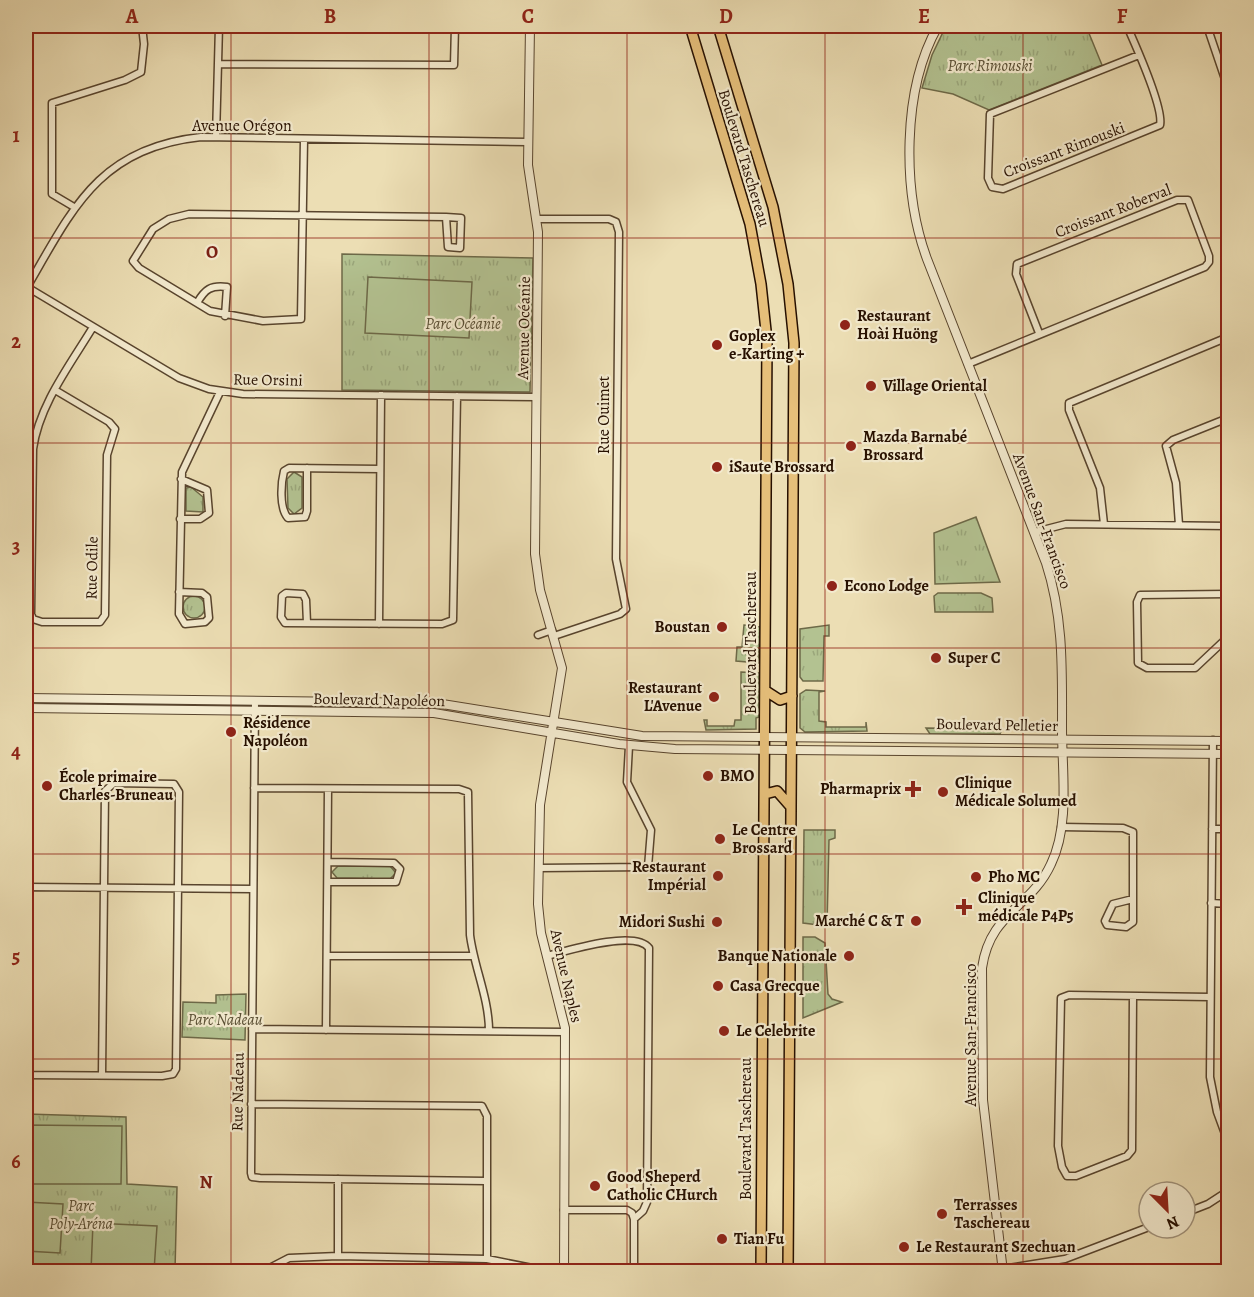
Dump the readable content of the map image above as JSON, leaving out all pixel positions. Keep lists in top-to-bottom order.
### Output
{
  "streets": {
    "main road": ["Boulevard Taschereau"],
    "street": [
      "Avenue Orégon",
      "Croissant Rimouski",
      "Croissant Roberval",
      "Avenue Océanie",
      "Rue Orsini",
      "Rue Ouimet",
      "Avenue San-Francisco",
      "Rue Odile",
      "Boulevard Napoléon",
      "Boulevard Pelletier",
      "Avenue Naples",
      "Rue Nadeau"
    ]
  },
  "crossings": [
    ["Avenue Orégon", "Avenue Océanie"],
    ["Avenue Orégon", "Rue Orsini"],
    ["Boulevard Taschereau", "Boulevard Napoléon"],
    ["Boulevard Taschereau", "Boulevard Pelletier"],
    ["Croissant Roberval", "Avenue San-Francisco"],
    ["Avenue Océanie", "Rue Orsini"],
    ["Avenue Océanie", "Rue Ouimet"],
    ["Avenue Océanie", "Boulevard Napoléon"],
    ["Avenue Océanie", "Avenue Naples"],
    ["Rue Orsini", "Rue Odile"],
    ["Avenue San-Francisco", "Boulevard Pelletier"],
    ["Boulevard Napoléon", "Boulevard Pelletier"],
    ["Boulevard Napoléon", "Avenue Naples"],
    ["Boulevard Napoléon", "Rue Nadeau"]
  ],
  "districts": ["O", "N"],
  "parks": [
    "Parc Rimouski",
    "Parc Océanie",
    "Parc Nadeau",
    "Parc Poly-Aréna"
  ],
  "places": {
    "other": [
      "Restaurant Hoài Huöng",
      "Goplex e-Karting +",
      "Village Oriental",
      "Mazda Barnabé Brossard",
      "iSaute Brossard",
      "Econo Lodge",
      "Boustan",
      "Super C",
      "Restaurant L'Avenue",
      "Résidence Napoléon",
      "BMO",
      "École primaire Charles-Bruneau",
      "Clinique Médicale Solumed",
      "Le Centre Brossard",
      "Restaurant Impérial",
      "Pho MC",
      "Marché C & T",
      "Midori Sushi",
      "Banque Nationale",
      "Casa Grecque",
      "Le Celebrite",
      "Good Sheperd Catholic CHurch",
      "Terrasses Taschereau",
      "Tian Fu",
      "Le Restaurant Szechuan"
    ],
    "health": ["Pharmaprix", "Clinique médicale P4P5"]
  },
  "north": "bottom right",
  "grid": {
    "columns": [
      "A",
      "B",
      "C",
      "D",
      "E",
      "F"
    ],
    "rows": [
      "1",
      "2",
      "3",
      "4",
      "5",
      "6"
    ]
  }
}
